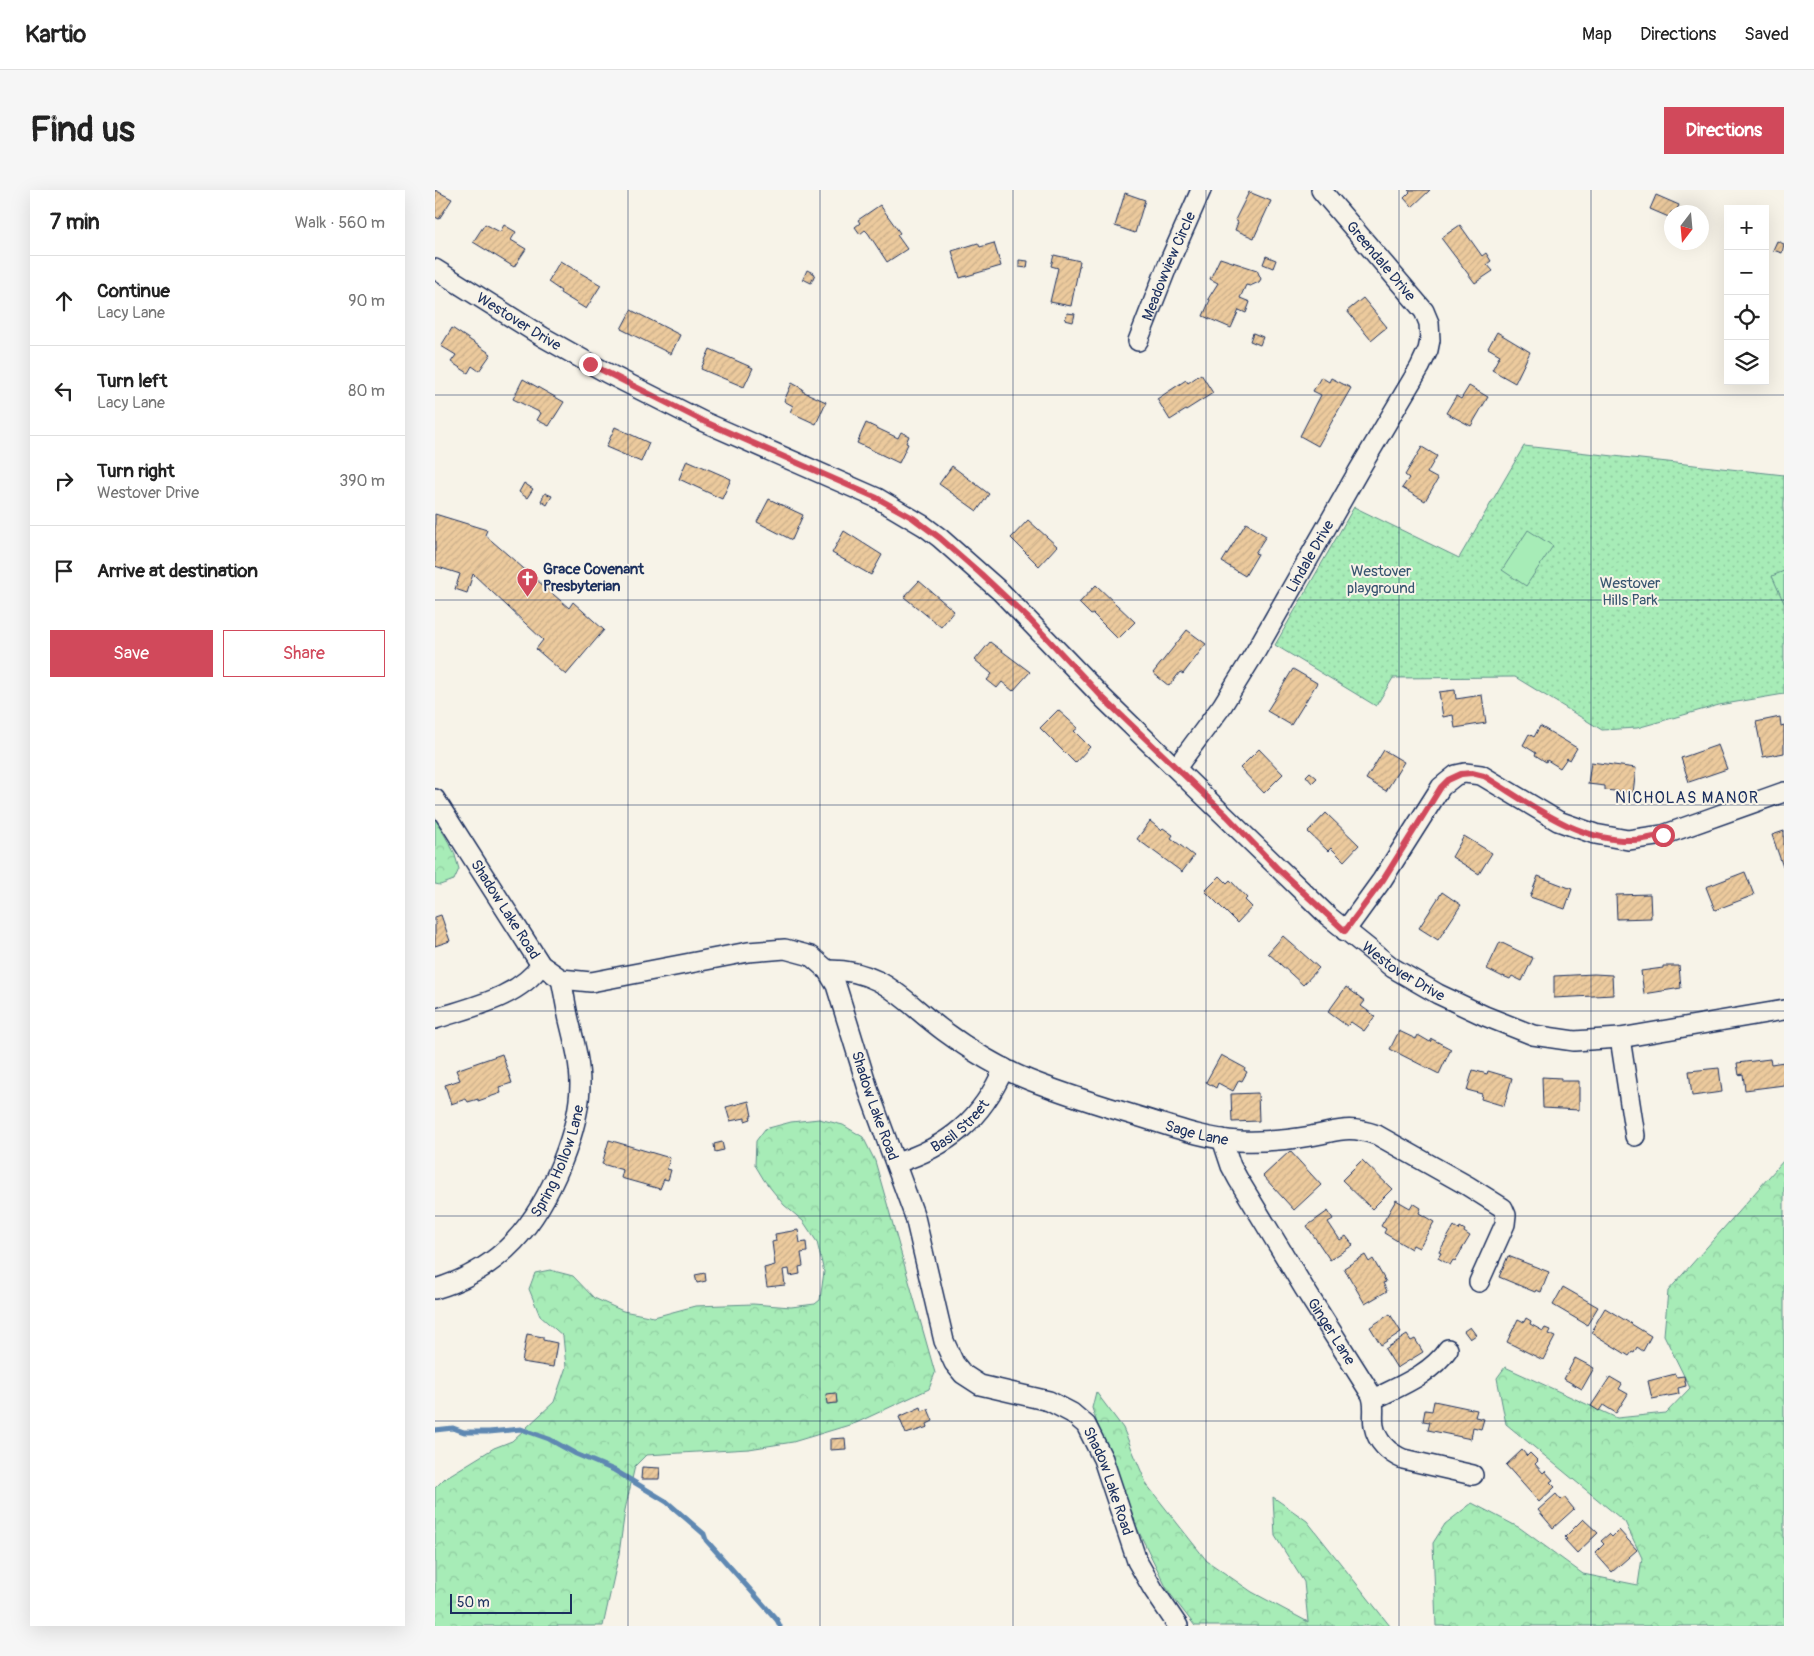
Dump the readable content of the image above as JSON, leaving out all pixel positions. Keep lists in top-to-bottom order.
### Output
{
  "streets": {
    "street": [
      "Greendale Drive",
      "Meadowview Circle",
      "Westover Drive",
      "Lindale Drive",
      "Shadow Lake Road",
      "Basil Street",
      "Sage Lane",
      "Spring Hollow Lane",
      "Ginger Lane"
    ]
  },
  "crossings": [
    ["Greendale Drive", "Lindale Drive"],
    ["Westover Drive", "Lindale Drive"],
    ["Shadow Lake Road", "Basil Street"],
    ["Shadow Lake Road", "Sage Lane"],
    ["Shadow Lake Road", "Spring Hollow Lane"],
    ["Basil Street", "Sage Lane"],
    ["Sage Lane", "Ginger Lane"]
  ],
  "districts": ["NICHOLAS MANOR"],
  "parks": ["Westover playground", "Westover Hills Park"],
  "places": {
    "church": ["Grace Covenant Presbyterian"]
  },
  "scale_bar": "50 m",
  "north": "bottom",
  "page": {
    "header": "Kartio",
    "nav": ["Map", "Directions", "Saved"],
    "buttons": [
      "Directions",
      ["Save", "Share"]
    ],
    "title": "Find us",
    "heading": ["7 min", "Walk · 560 m"],
    "map_buttons": ["+", "−"],
    "list": [
      ["Continue", "Lacy Lane", "90 m"],
      ["Turn left", "Lacy Lane", "80 m"],
      ["Turn right", "Westover Drive", "390 m"],
      "Arrive at destination"
    ],
    "scale": "50 m"
  }
}
